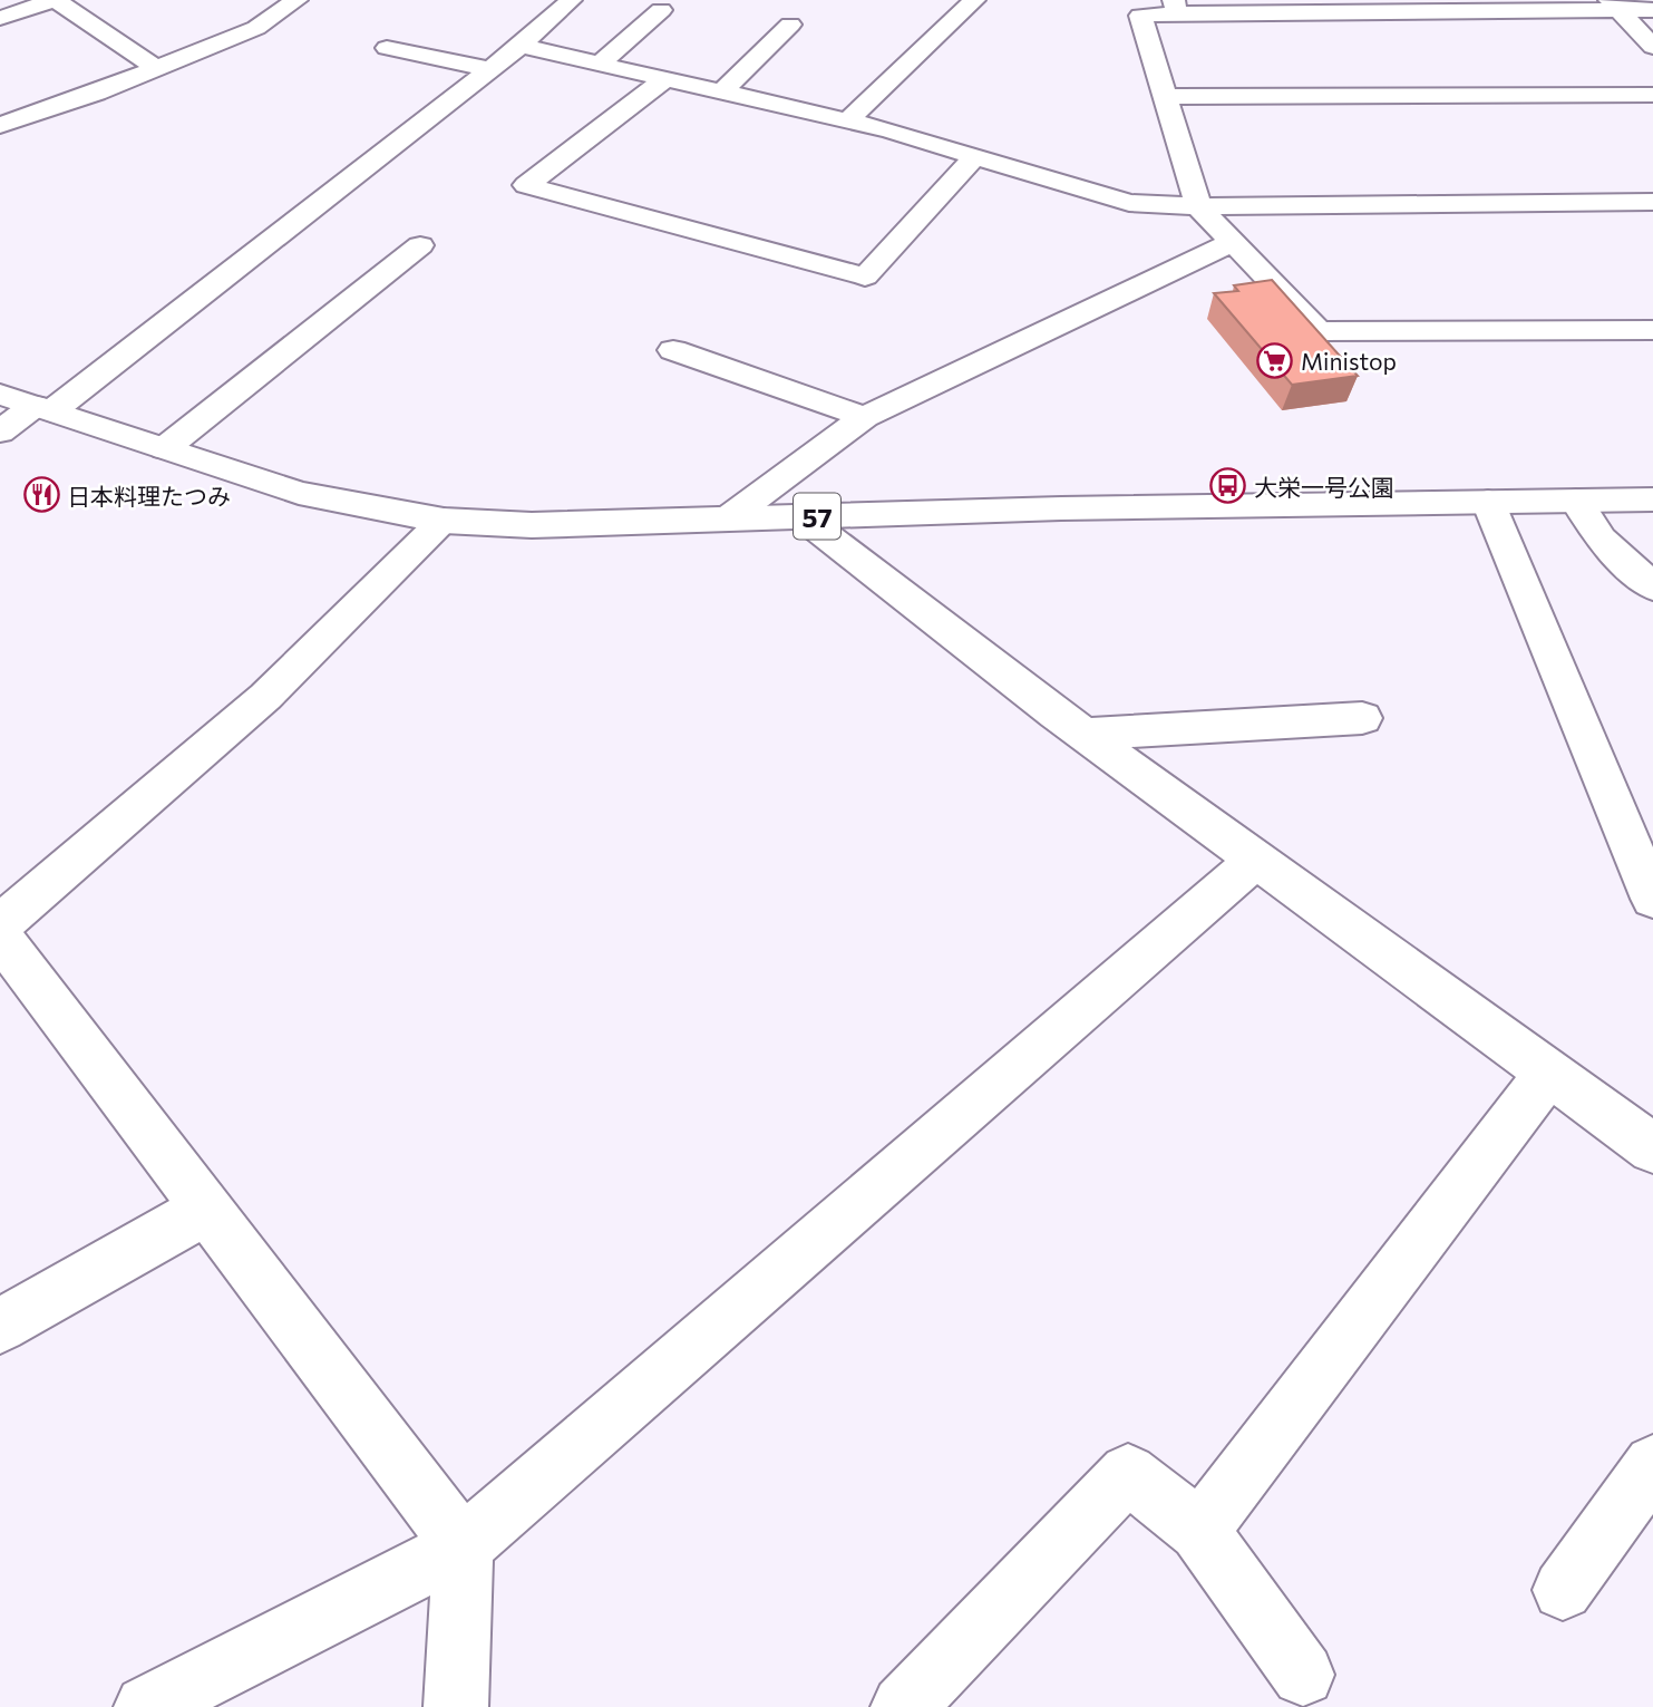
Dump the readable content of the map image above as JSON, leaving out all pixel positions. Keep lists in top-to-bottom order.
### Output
{
  "streets": {
    "street": ["57"]
  },
  "places": {
    "supermarket": ["Ministop"],
    "bus stop": ["大栄一号公園"],
    "restaurant": ["日本料理たつみ"]
  }
}
